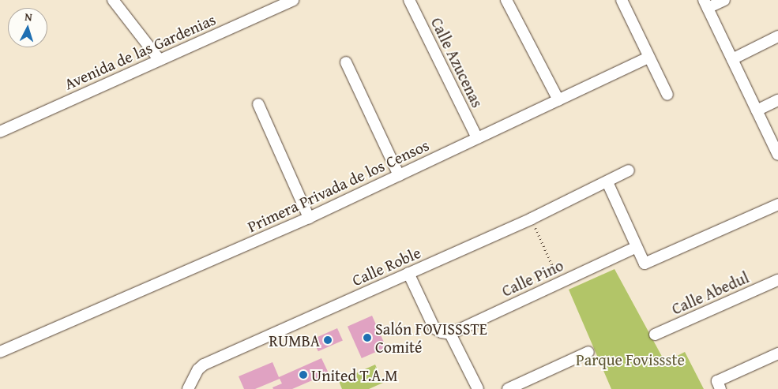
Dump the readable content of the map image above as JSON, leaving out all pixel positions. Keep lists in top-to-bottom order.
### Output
{
  "streets": {
    "street": [
      "Avenida de las Gardenias",
      "Calle Azucenas",
      "Primera Privada de los Censos",
      "Calle Roble",
      "Calle Pino",
      "Calle Abedul"
    ]
  },
  "crossings": [
    ["Calle Azucenas", "Primera Privada de los Censos"]
  ],
  "parks": ["Parque Fovissste"],
  "places": ["Salón FOVISSSTE Comité", "RUMBA", "United T.A.M"],
  "north": "top"
}
